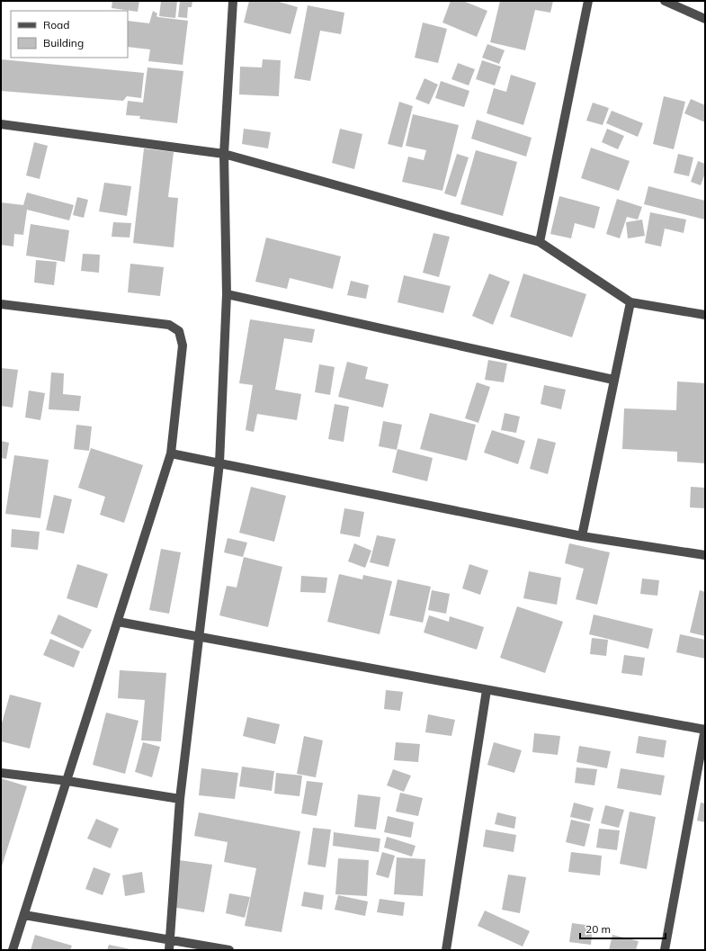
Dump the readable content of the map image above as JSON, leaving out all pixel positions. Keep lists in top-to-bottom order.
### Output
{
  "legend": ["Road", "Building"],
  "scale_bar": "20 m"
}
